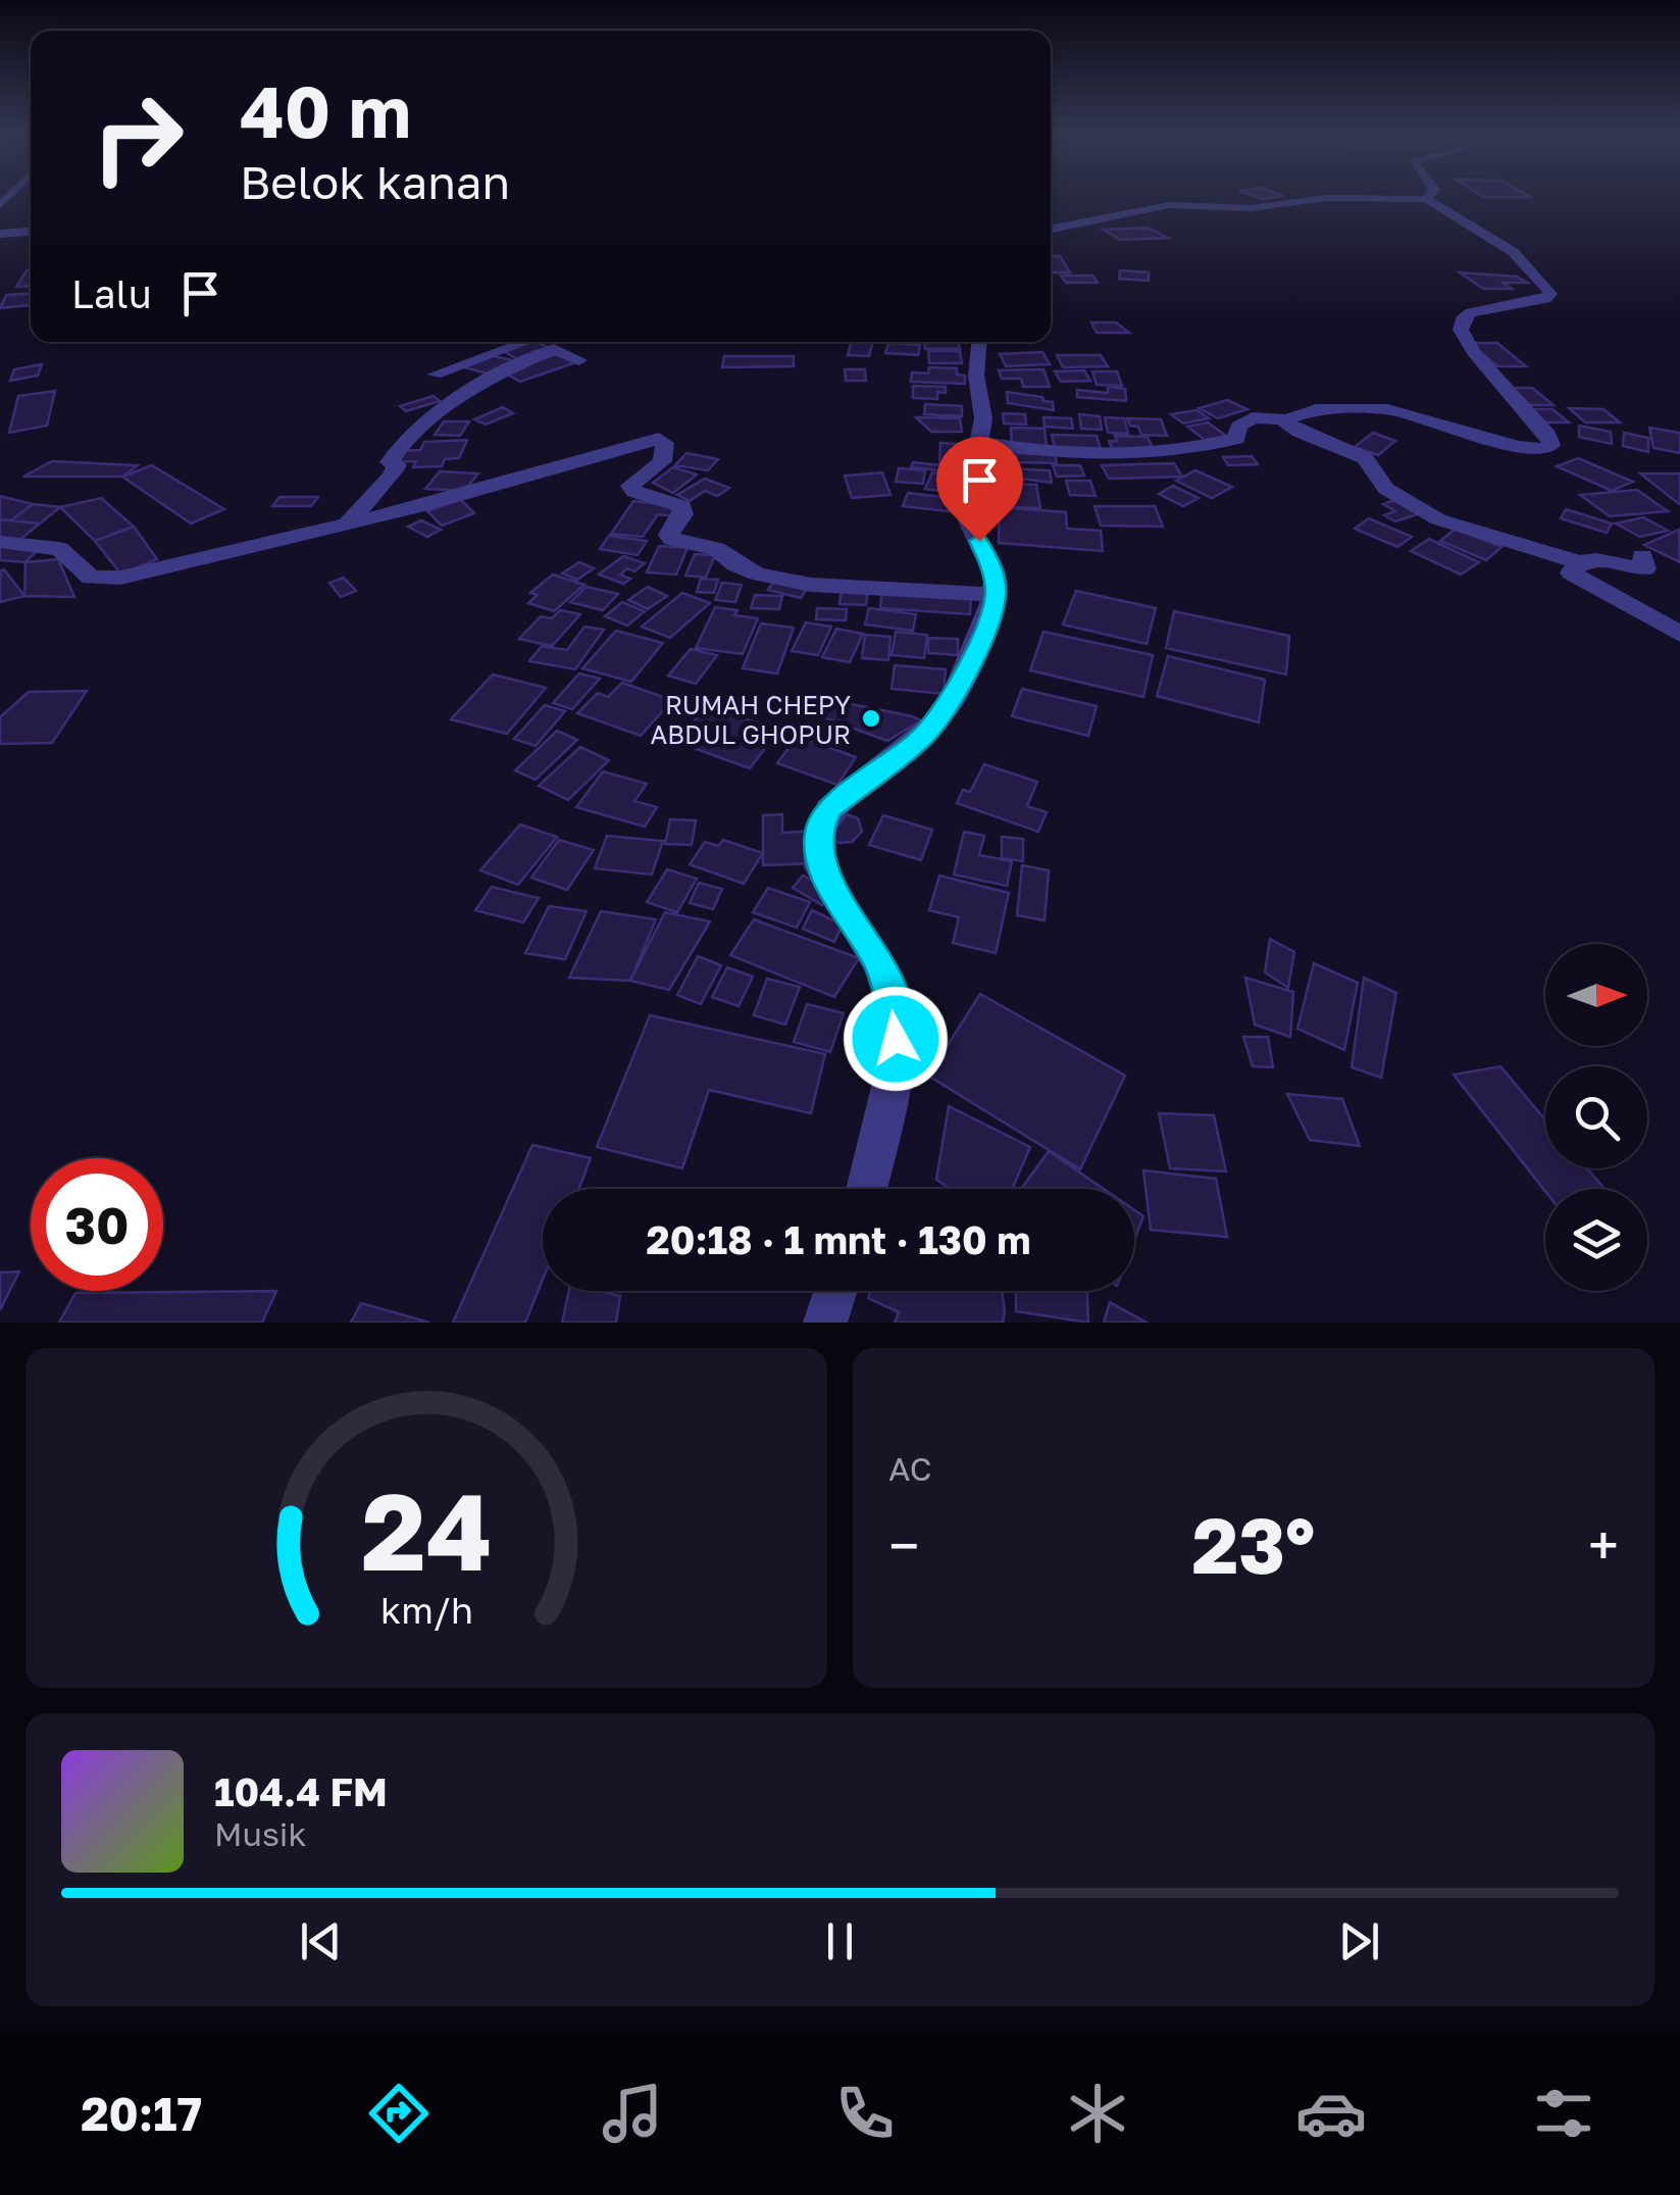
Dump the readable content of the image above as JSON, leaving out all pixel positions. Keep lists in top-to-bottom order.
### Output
{
  "places": ["RUMAH CHEPY ABDUL GHOPUR"],
  "north": "right",
  "page": {
    "turn": ["40 m", "Belok kanan"],
    "then": "Lalu",
    "limit": "30",
    "trip": "20:18 · 1 mnt · 130 m",
    "tile": "AC",
    "heat": ["−", "23°", "+"],
    "song": ["104.4 FM", "Musik"],
    "tabs": "20:17",
    "gauge": ["24", "km/h"]
  }
}
